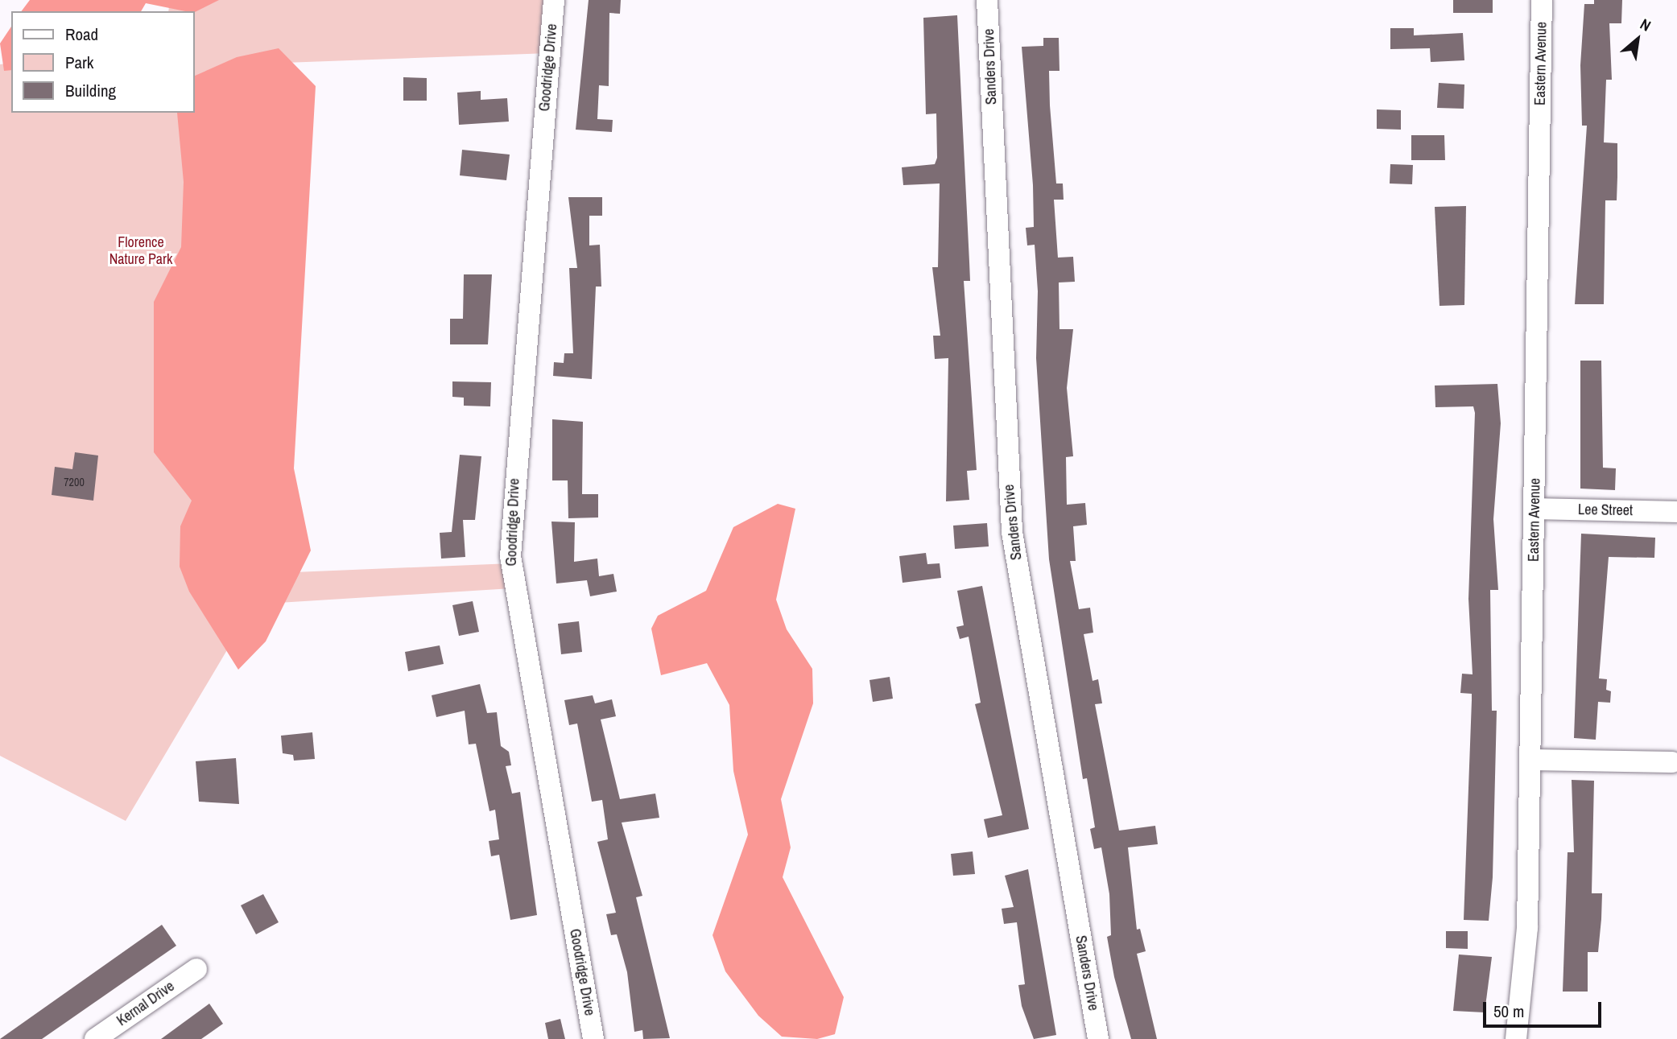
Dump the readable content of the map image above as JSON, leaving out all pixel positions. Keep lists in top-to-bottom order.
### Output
{
  "streets": {
    "street": [
      "Eastern Avenue",
      "Sanders Drive",
      "Goodridge Drive",
      "Lee Street",
      "Kernal Drive"
    ]
  },
  "crossings": [
    ["Eastern Avenue", "Lee Street"]
  ],
  "parks": ["Florence Nature Park"],
  "house_numbers": ["7200"],
  "legend": ["Road", "Park", "Building"],
  "scale_bar": "50 m",
  "north": "top right"
}
